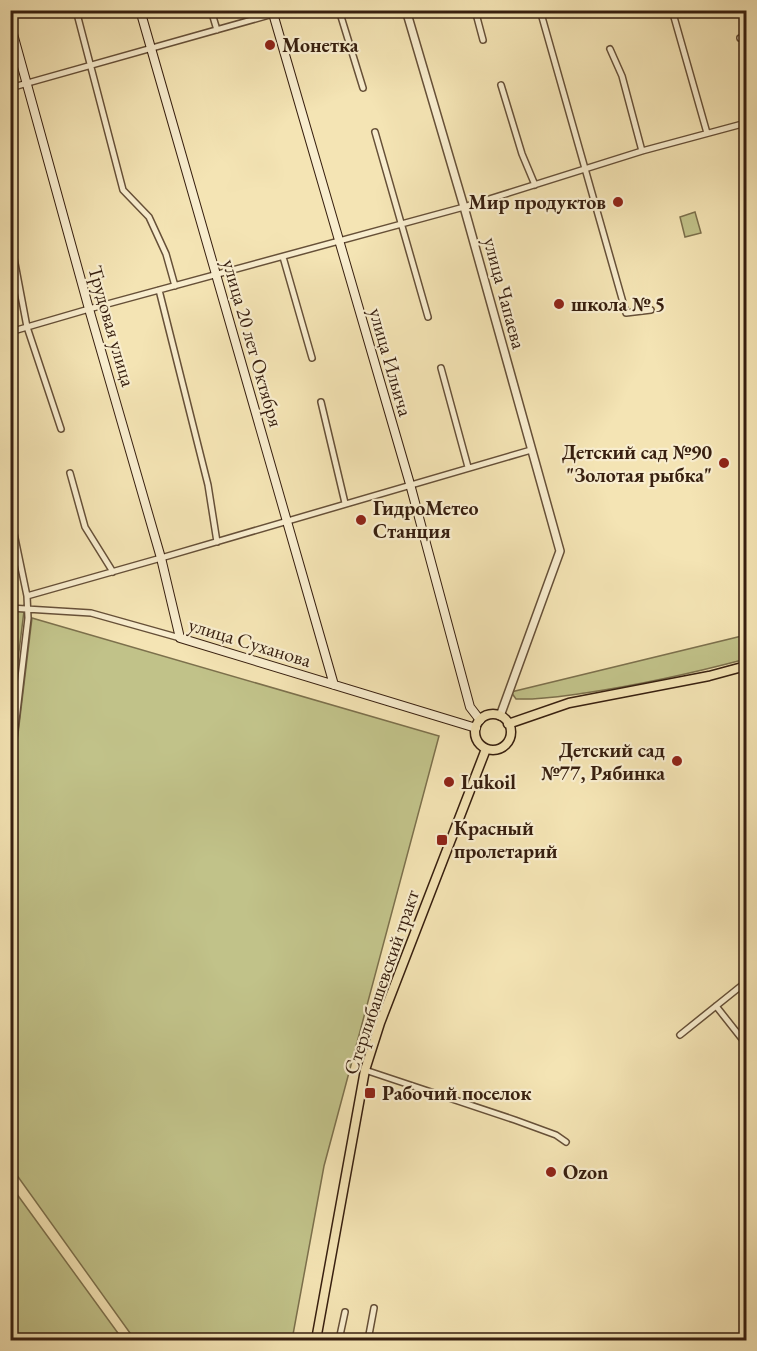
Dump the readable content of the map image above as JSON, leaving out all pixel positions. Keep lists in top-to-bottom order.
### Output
{
  "streets": {
    "main road": [
      "Трудовая улица",
      "улица 20 лет Октября",
      "улица Ильича",
      "улица Суханова",
      "Стерлибашевский тракт"
    ],
    "street": ["улица Чапаева"]
  },
  "crossings": [
    ["улица Чапаева", "улица Ильича"],
    ["улица Чапаева", "улица Суханова"],
    ["улица Чапаева", "Стерлибашевский тракт"],
    ["Трудовая улица", "улица Суханова"],
    ["улица 20 лет Октября", "улица Суханова"],
    ["улица Ильича", "улица Суханова"],
    ["улица Ильича", "Стерлибашевский тракт"],
    ["улица Суханова", "Стерлибашевский тракт"]
  ],
  "places": {
    "other": [
      "Монетка",
      "Мир продуктов",
      "школа № 5",
      "Детский сад №90 \"Золотая рыбка\"",
      "ГидроМетео Станция",
      "Детский сад №77, Рябинка",
      "Lukoil",
      "Ozon"
    ],
    "transit": ["Красный пролетарий", "Рабочий поселок"]
  }
}
